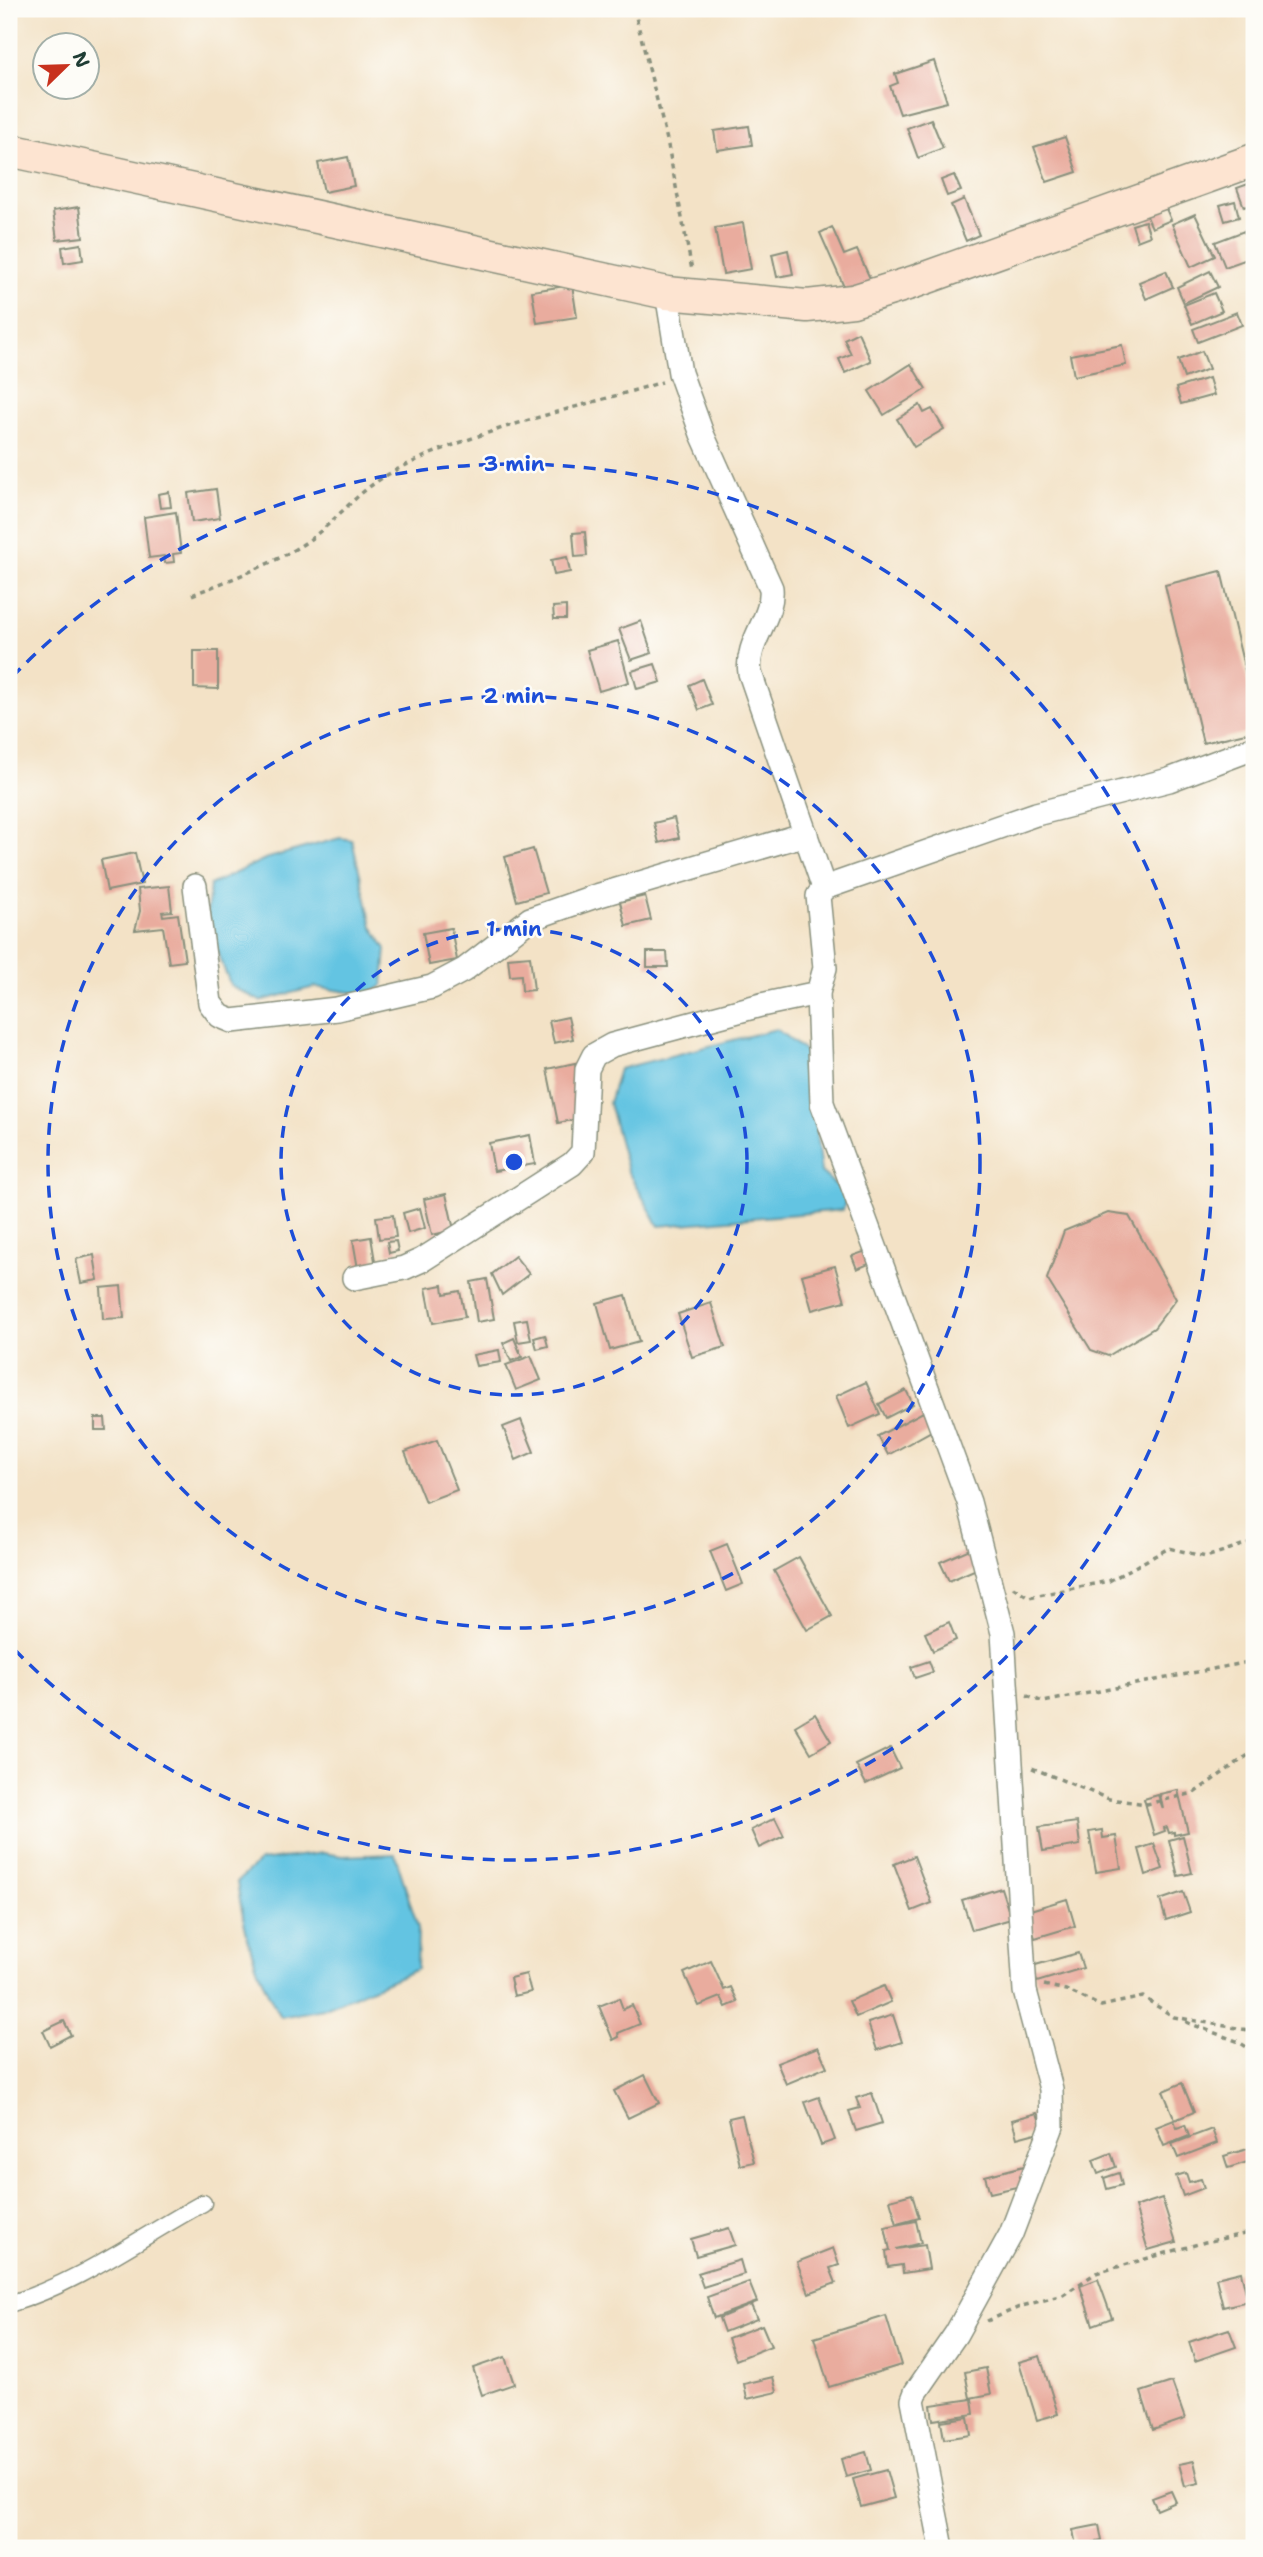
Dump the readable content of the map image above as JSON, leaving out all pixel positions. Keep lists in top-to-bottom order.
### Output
{
  "north": "top right",
  "rings": ["3 min", "2 min", "1 min"]
}
